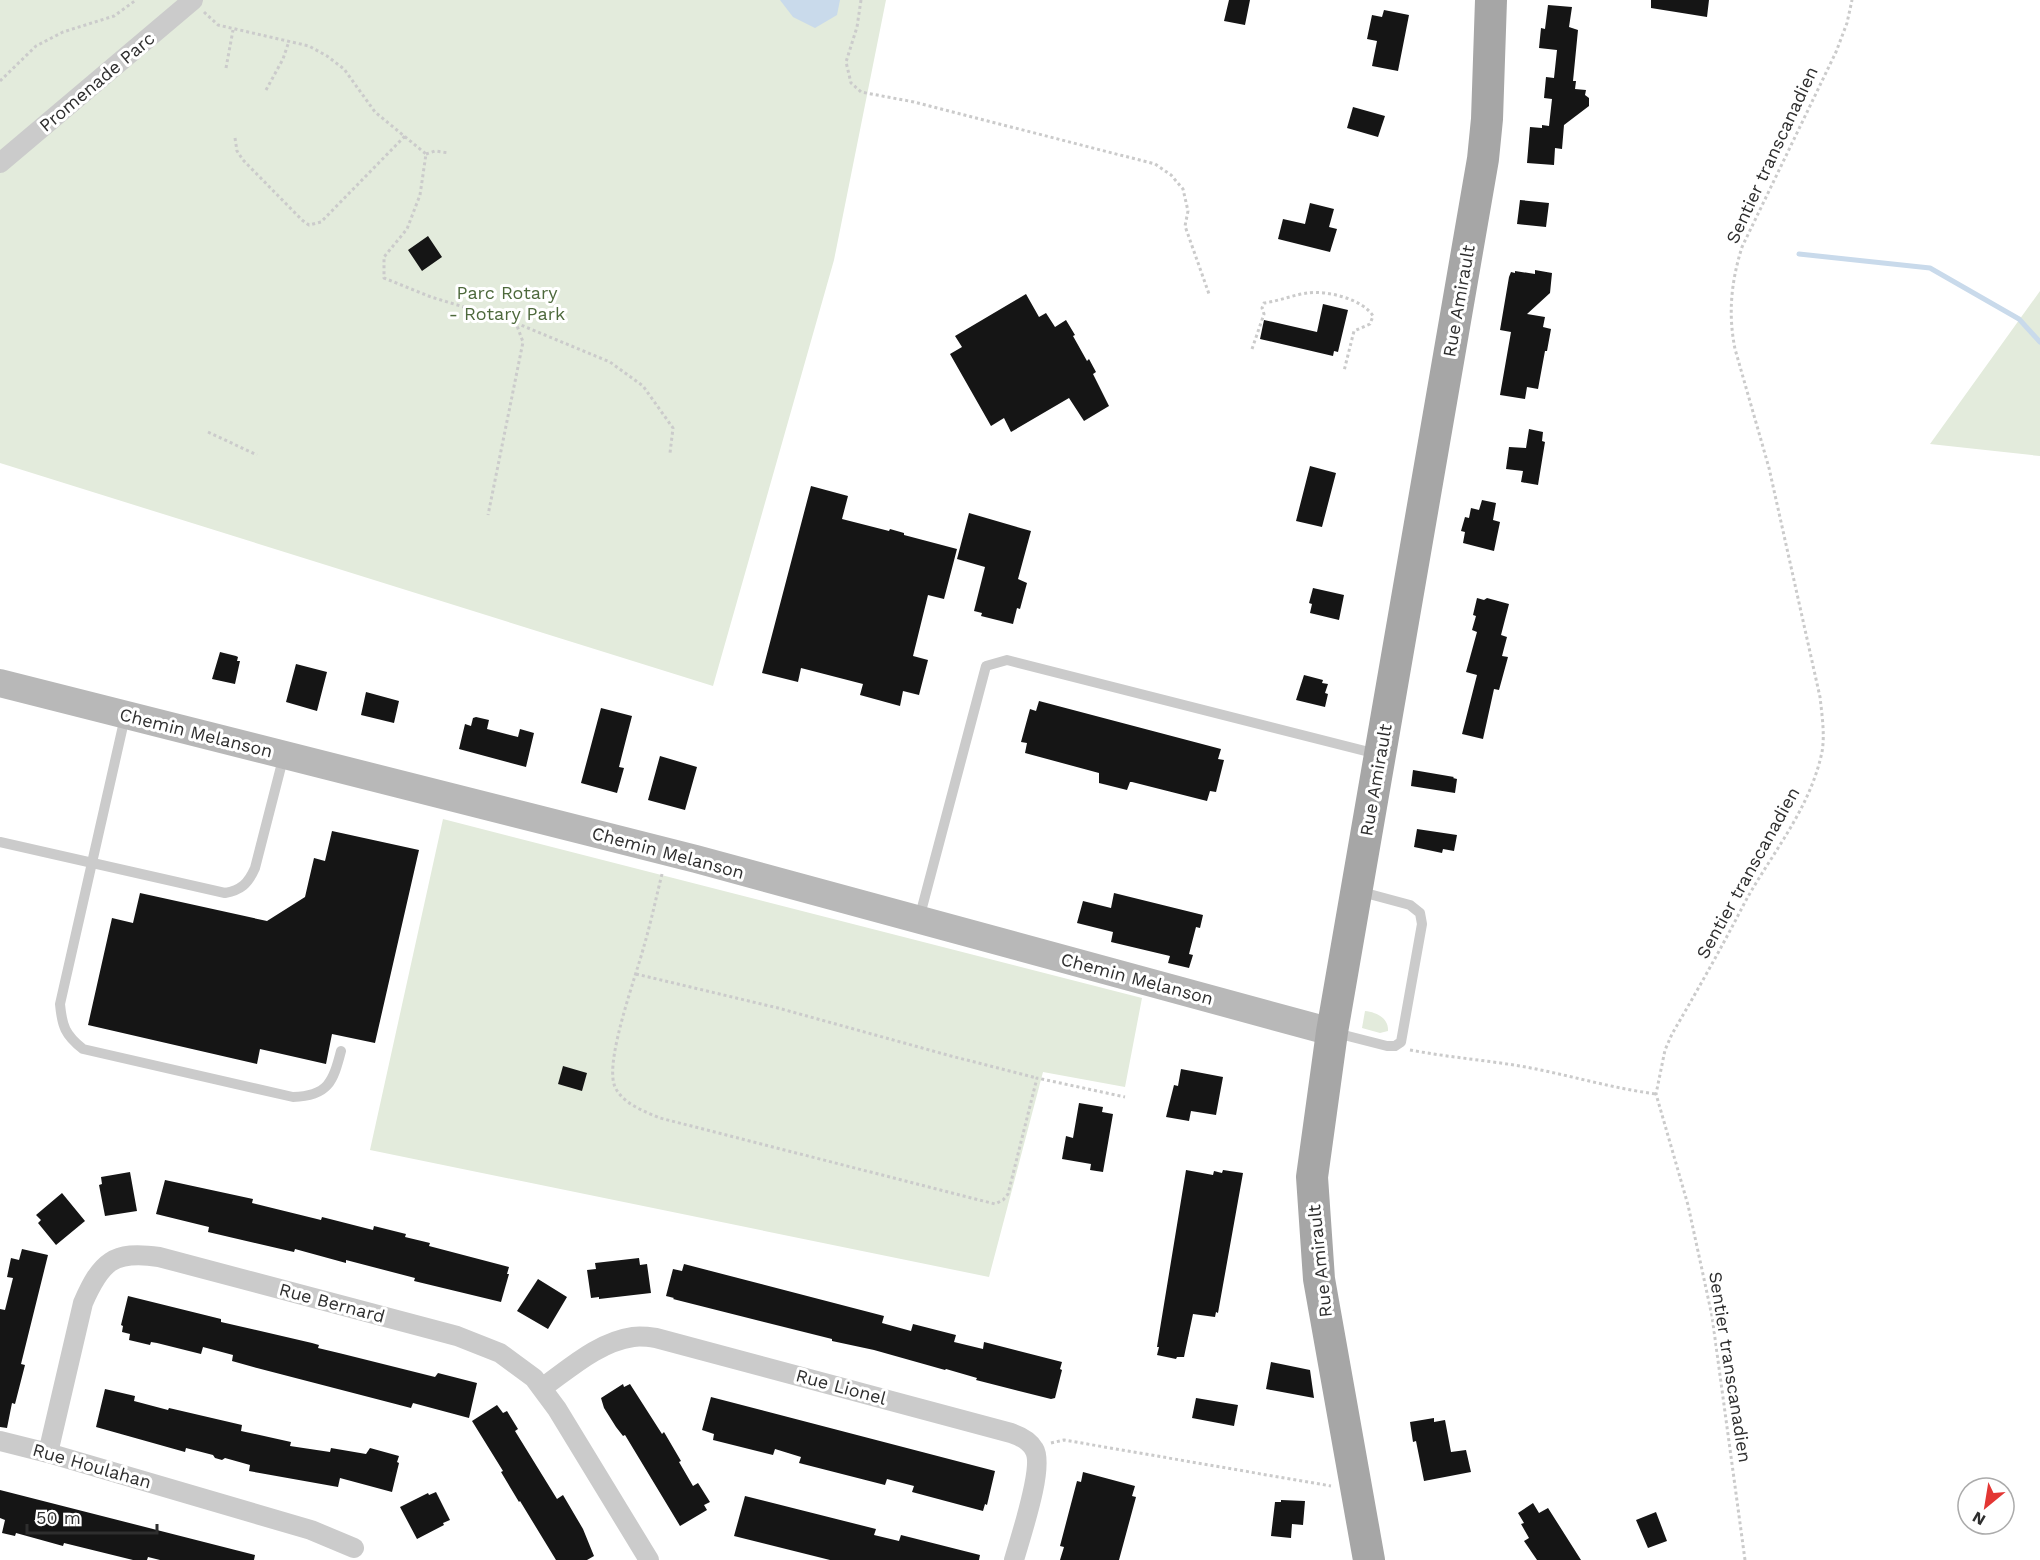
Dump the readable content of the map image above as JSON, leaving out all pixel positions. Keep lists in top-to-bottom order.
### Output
{
  "streets": {
    "main road": ["Rue Amirault"],
    "street": [
      "Promenade Parc",
      "Chemin Melanson",
      "Rue Bernard",
      "Rue Lionel",
      "Rue Houlahan"
    ],
    "path": ["Sentier transcanadien"]
  },
  "crossings": [
    ["Rue Amirault", "Chemin Melanson"],
    ["Rue Bernard", "Rue Lionel"],
    ["Rue Bernard", "Rue Houlahan"]
  ],
  "parks": ["Parc Rotary - Rotary Park"],
  "scale_bar": "50 m",
  "north": "bottom left"
}
